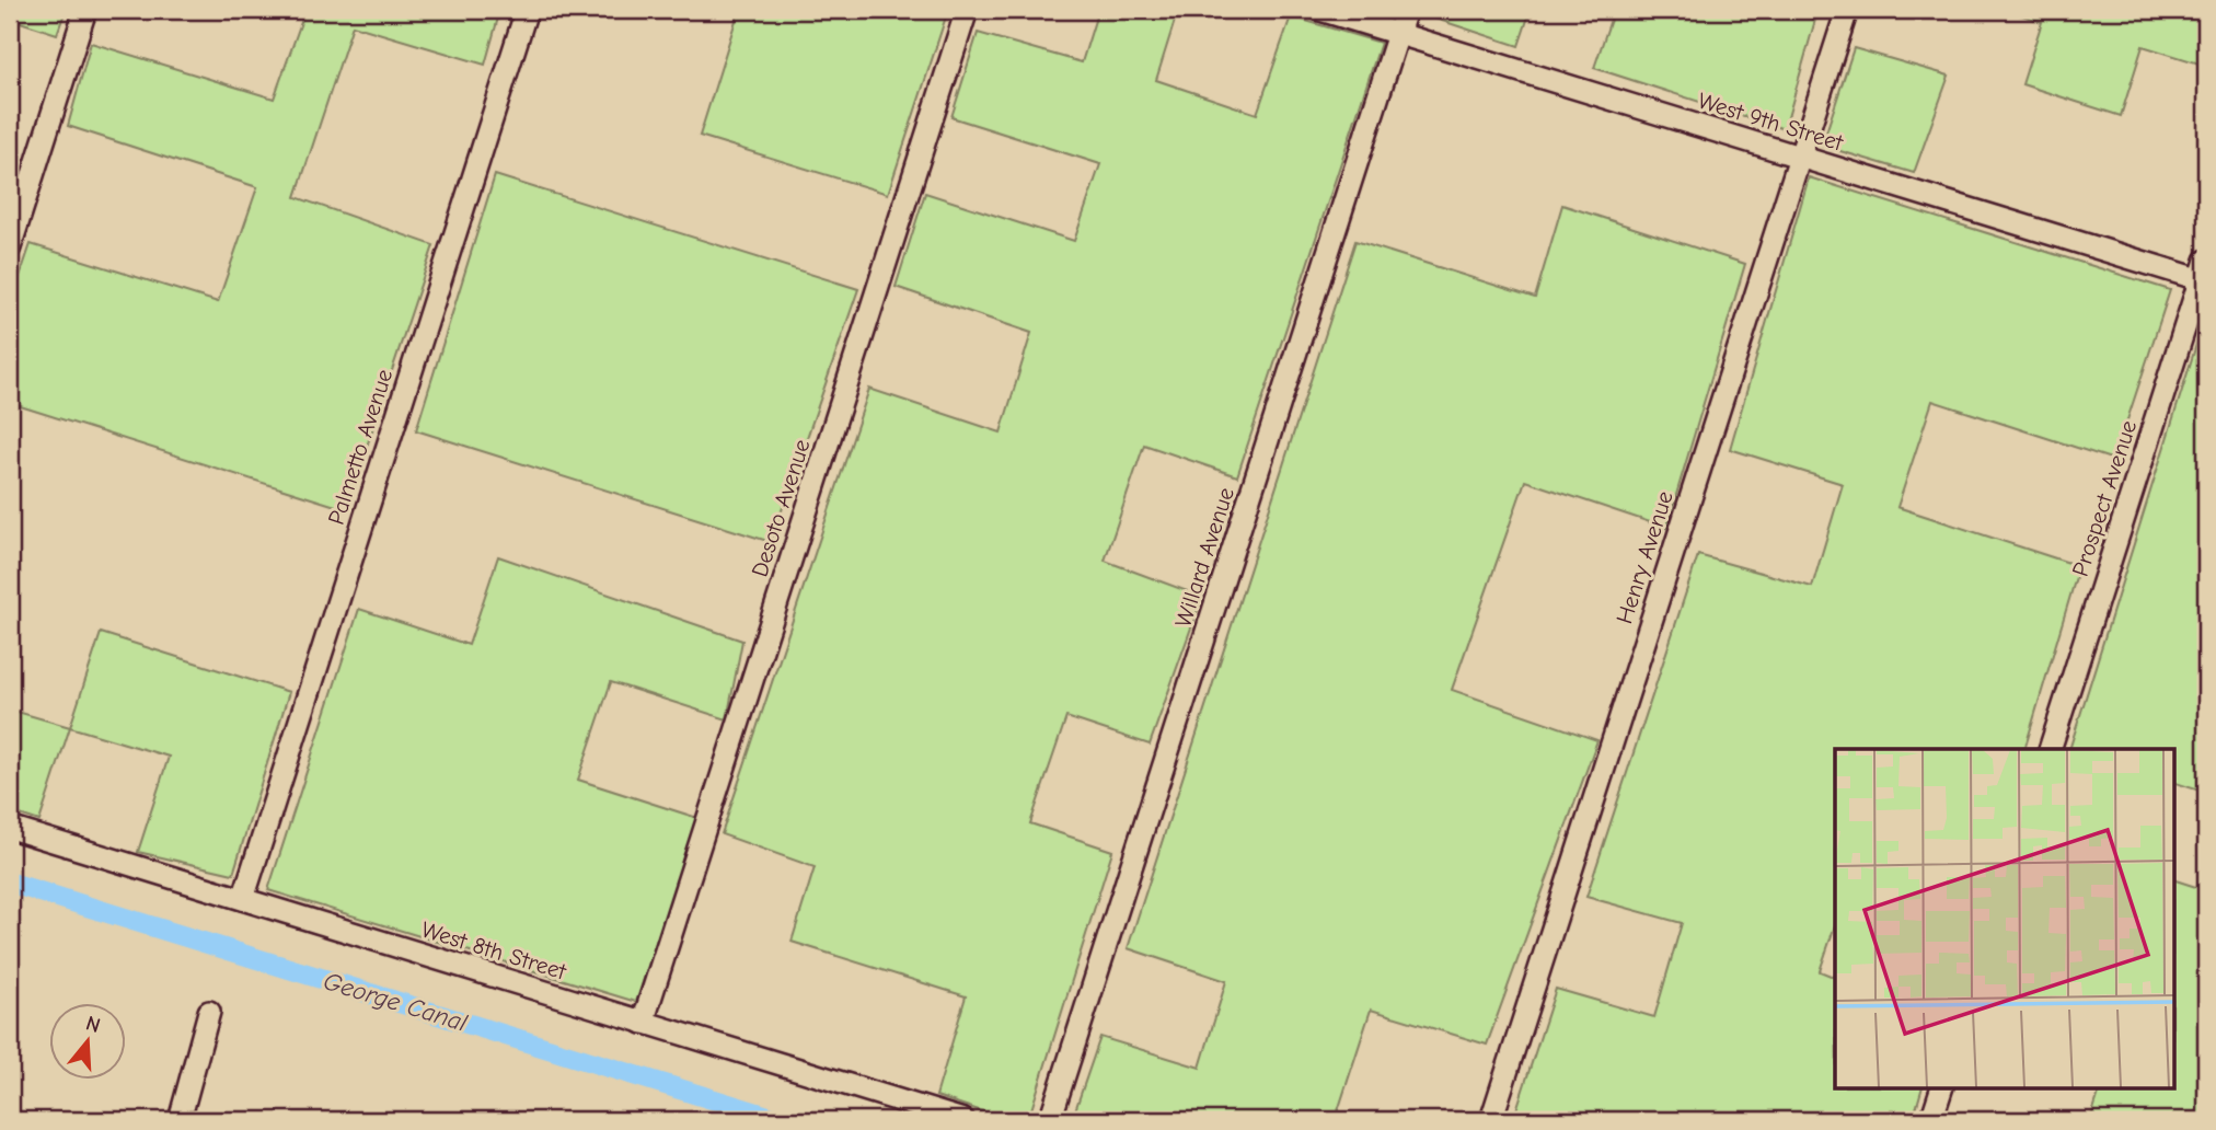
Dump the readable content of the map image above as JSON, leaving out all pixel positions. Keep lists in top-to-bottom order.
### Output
{
  "streets": {
    "street": [
      "West 9th Street",
      "Palmetto Avenue",
      "Prospect Avenue",
      "Desoto Avenue",
      "Willard Avenue",
      "Henry Avenue",
      "West 8th Street"
    ]
  },
  "crossings": [
    ["West 9th Street", "Prospect Avenue"],
    ["West 9th Street", "Willard Avenue"],
    ["West 9th Street", "Henry Avenue"],
    ["Palmetto Avenue", "West 8th Street"],
    ["Desoto Avenue", "West 8th Street"]
  ],
  "water": ["George Canal"],
  "north": "top"
}
